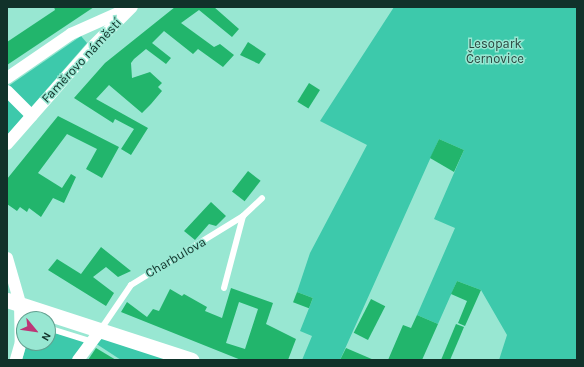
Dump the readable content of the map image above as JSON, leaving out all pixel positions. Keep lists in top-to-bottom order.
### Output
{
  "streets": {
    "street": ["Faměrovo náměstí"],
    "lane": ["Charbulova"]
  },
  "parks": ["Lesopark Černovice"],
  "north": "bottom right"
}
